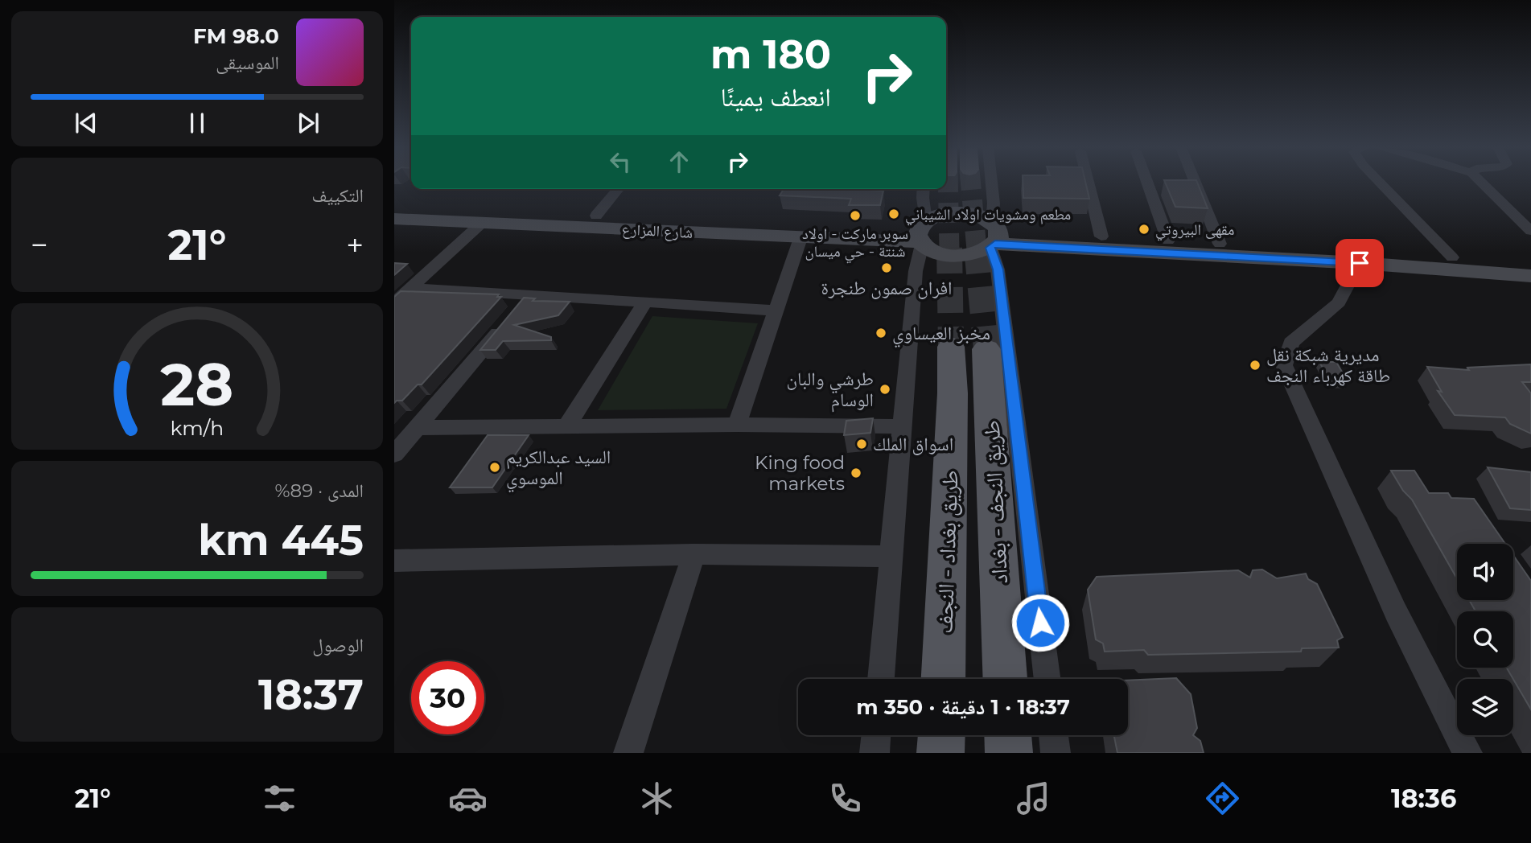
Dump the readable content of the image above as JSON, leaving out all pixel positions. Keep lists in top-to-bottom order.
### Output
{
  "streets": {
    "main road": ["شارع المزارع", "طريق النجف - بغداد", "طريق بغداد - النجف"]
  },
  "places": [
    "مطعم ومشويات اولاد الشيباني",
    "سوبر ماركت - اولاد شنتة - حي ميسان",
    "مقهى البيروتي",
    "افران صمون طنجرة",
    "مخبز العيساوي",
    "مديرية شبكة نقل طاقة كهرباء النجف",
    "طرشي والبان الوسام",
    "اسواق الملك",
    "السيد عبدالكريم الموسوي",
    "King food markets"
  ],
  "page": {
    "turn": ["180 m", "انعطف يمينًا"],
    "song": ["98.0 FM", "الموسيقى"],
    "tile": [
      "التكييف",
      ["المدى · 89%", "445 km"],
      ["الوصول", "18:37"]
    ],
    "heat": ["−", "21°", "+"],
    "limit": "30",
    "trip": "18:37 · 1 دقيقة · 350 m",
    "tabs": ["18:36", "21°"],
    "gauge": ["28", "km/h"]
  }
}
